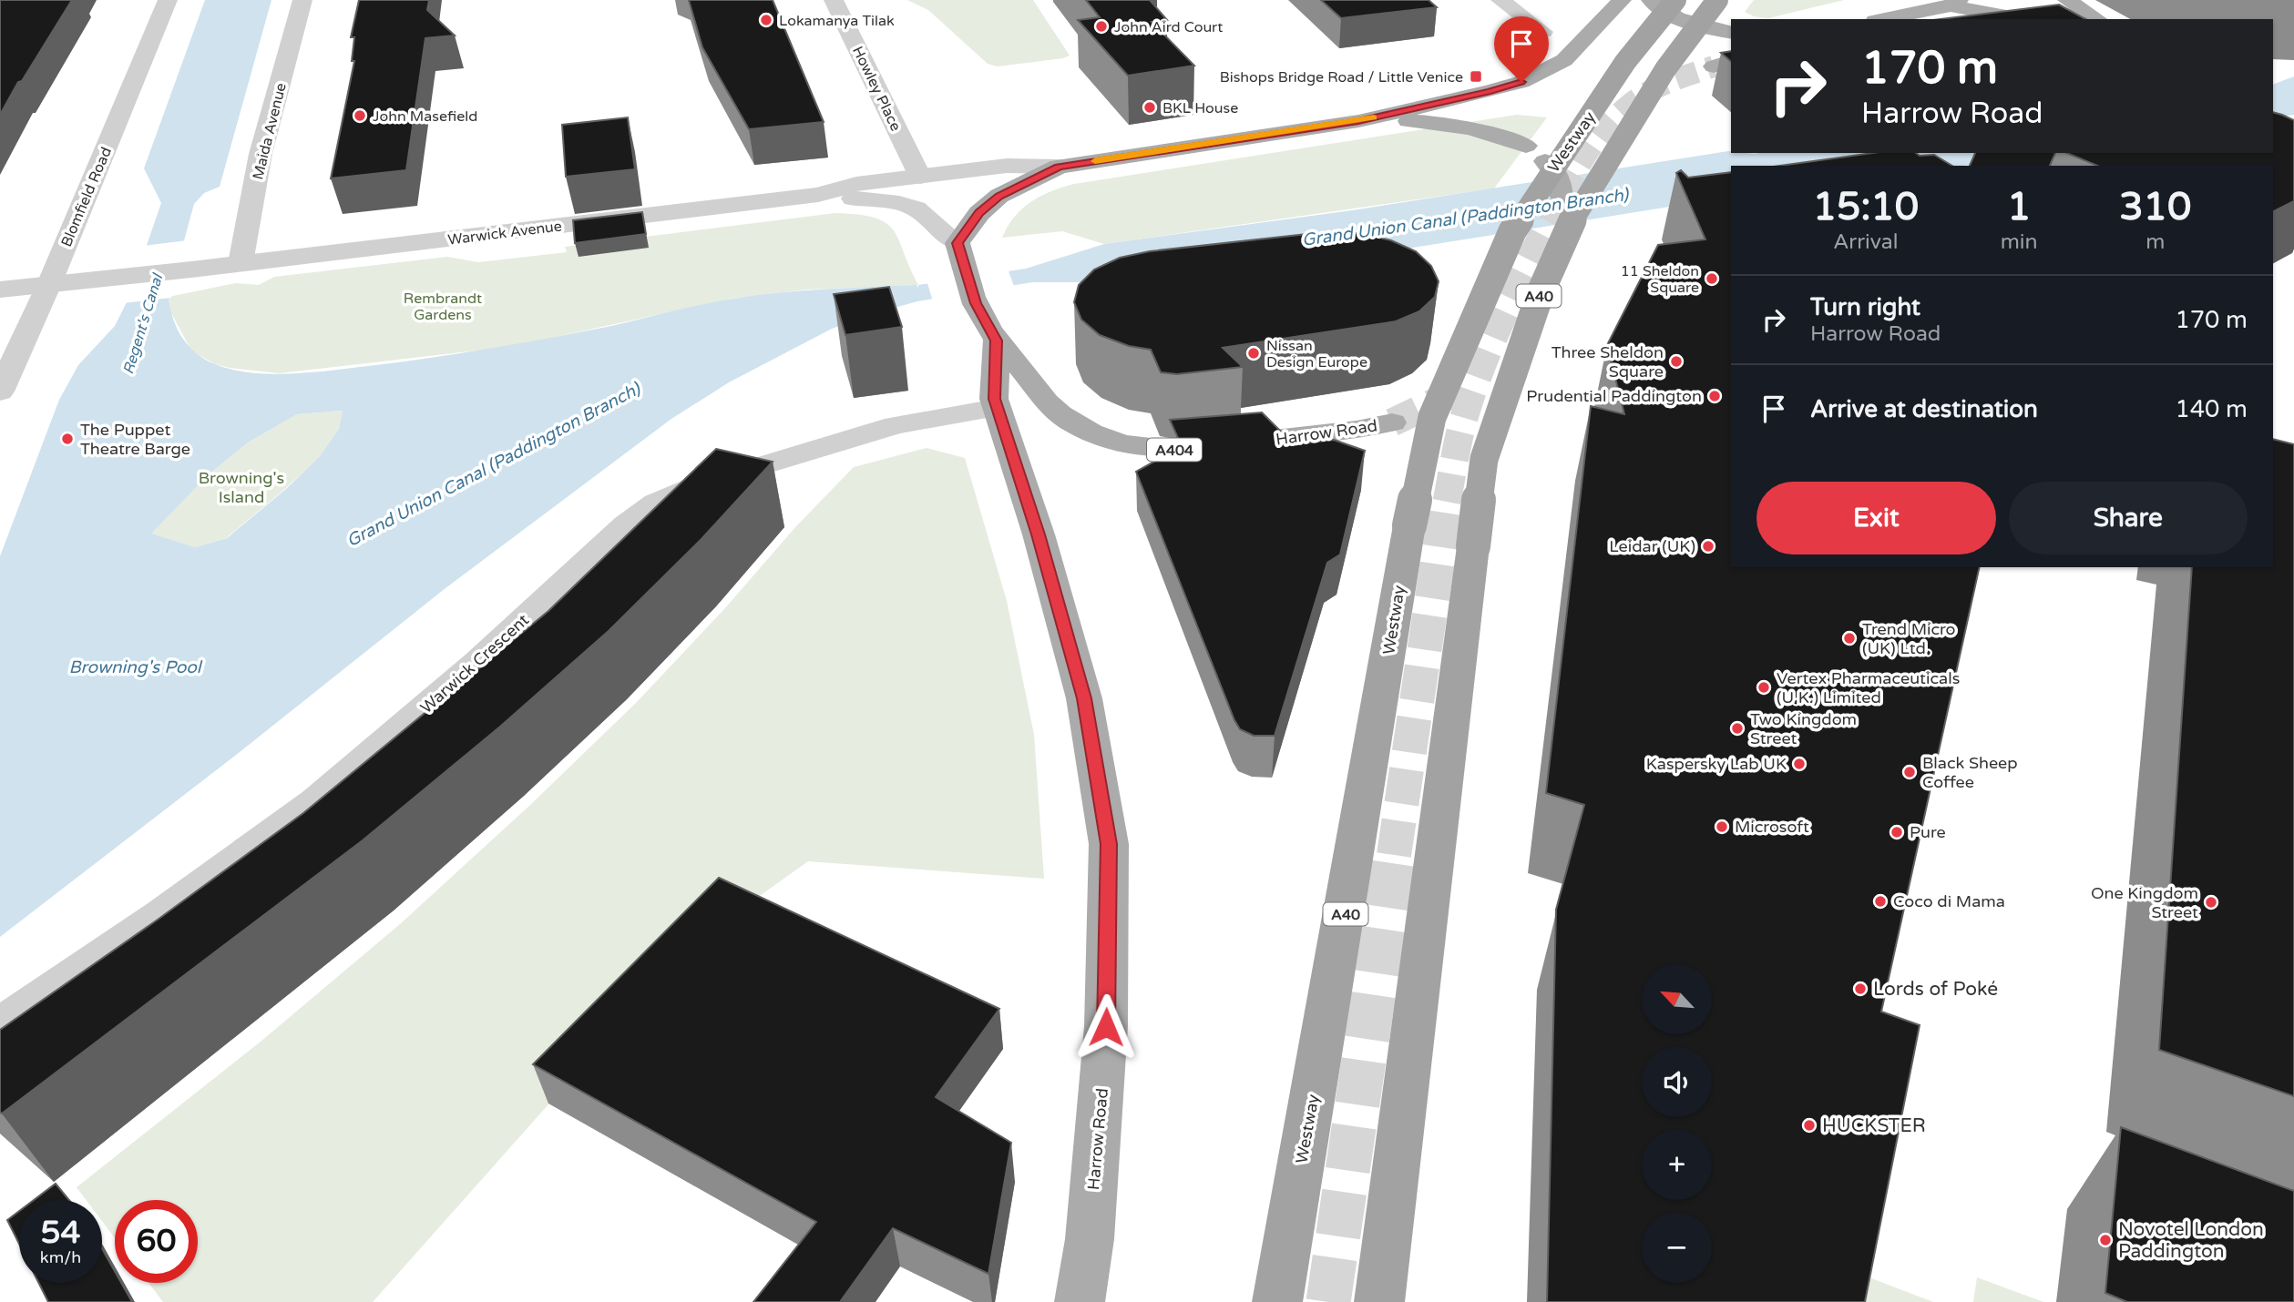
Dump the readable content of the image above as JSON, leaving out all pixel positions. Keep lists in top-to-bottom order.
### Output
{
  "streets": {
    "highway": ["Westway", "A40"],
    "main road": ["Harrow Road", "A404"],
    "street": [
      "Howley Place",
      "Maida Avenue",
      "Blomfield Road",
      "Warwick Avenue",
      "Warwick Crescent"
    ]
  },
  "crossings": [
    ["Howley Place", "Warwick Avenue"],
    ["Maida Avenue", "Warwick Avenue"],
    ["Blomfield Road", "Warwick Avenue"],
    ["Warwick Avenue", "Harrow Road"],
    ["Harrow Road", "Warwick Crescent"]
  ],
  "water": ["Grand Union Canal (Paddington Branch)", "Regent's Canal", "Browning's Pool"],
  "parks": ["Rembrandt Gardens", "Browning's Island"],
  "places": {
    "other": [
      "Lokamanya Tilak",
      "John Aird Court",
      "BKL House",
      "John Masefield",
      "11 Sheldon Square",
      "Nissan Design Europe",
      "Three Sheldon Square",
      "Prudential Paddington",
      "The Puppet Theatre Barge",
      "Leidar (UK)",
      "Trend Micro (UK) Ltd.",
      "Vertex Pharmaceuticals (U.K.) Limited",
      "Two Kingdom Street",
      "Kaspersky Lab UK",
      "Black Sheep Coffee",
      "Microsoft",
      "Pure",
      "Coco di Mama",
      "One Kingdom Street",
      "Lords of Poké",
      "HUCKSTER",
      "Novotel London Paddington"
    ],
    "transit": ["Bishops Bridge Road / Little Venice"]
  },
  "north": "top left",
  "page": {
    "turn": ["170 m", "Harrow Road"],
    "eta": [
      "15:10",
      "Arrival",
      "1",
      "min",
      "310",
      "m"
    ],
    "list": [
      {
        "name": "Turn right",
        "note": "Harrow Road",
        "value": "170 m"
      },
      {
        "name": "Arrive at destination",
        "value": "140 m"
      }
    ],
    "buttons": ["Exit", "Share"],
    "map_buttons": ["+", "−"],
    "speed": "54 km/h",
    "limit": "60"
  }
}
